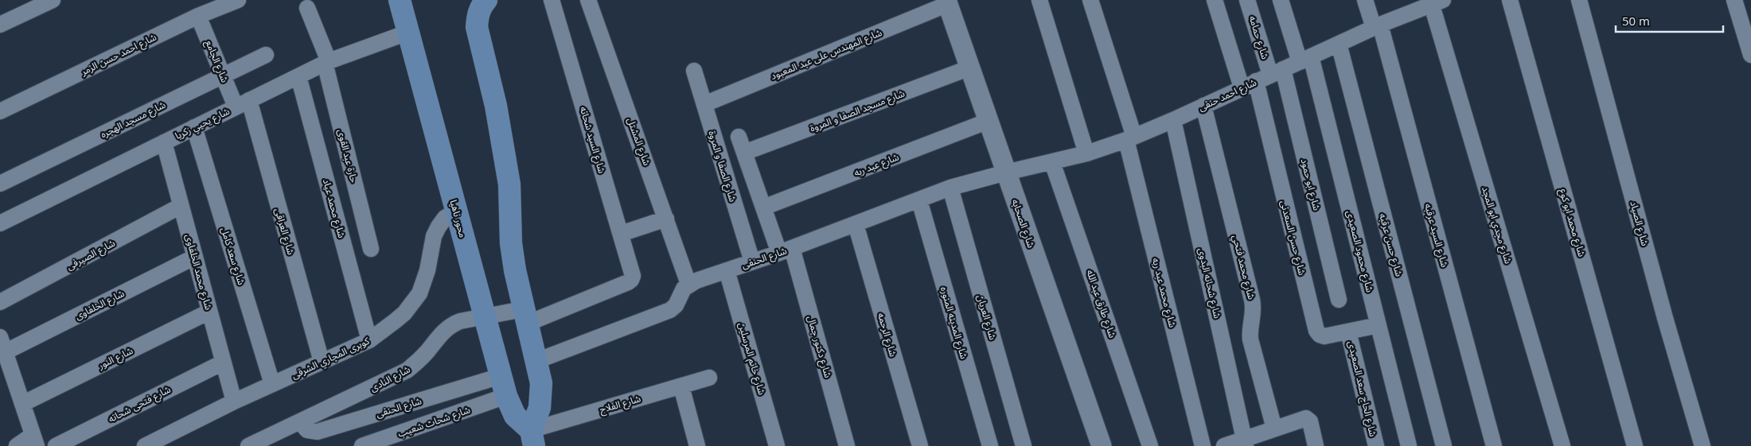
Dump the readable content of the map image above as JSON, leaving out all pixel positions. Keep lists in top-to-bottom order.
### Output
{
  "streets": {
    "main road": ["محور ناهيا"],
    "street": [
      "شارع حمامه",
      "شارع احمد حسن الزمر",
      "شارع المهندس على عبد المعبود",
      "شارع الجامع",
      "شارع احمد حنفى",
      "شارع مسجد الصفا و المروة",
      "شارع مسجد الهجره",
      "شارع يحيي زكريا",
      "شارع السيد شحاته",
      "شارع المشتل",
      "حارة عبد القوى",
      "شارع عبد ربه",
      "شارع الصفا و المروة",
      "شارع ابو حمود",
      "شارع محمد عياد",
      "شارع محمد ابو كوع",
      "شارع الصحابه",
      "شارع الصياد",
      "شارع مجدي ابو المجد",
      "شارع العراقى",
      "شارع السيد عرقبه",
      "شارع حسن السعدنى",
      "شارع حسن عرقبه",
      "شارع محمود الصعيدى",
      "شارع الصيرفى",
      "شارع سعد كامل",
      "شارع الحنفى",
      "شارع محمد فتحي",
      "شارع محمد الخلفاوى",
      "شارع شحاته البدوى",
      "شارع محمد عبد ربه",
      "شارع طارق عبد الله",
      "شارع الخلفاوى",
      "شارع العريان",
      "شارع المدينه المنوره",
      "شارع الرحمه",
      "شارع دكتور جمال",
      "شارع النور",
      "كوبرى المجاري الشرقى",
      "شارع خاتم المرسلين",
      "شارع النادى",
      "شارع الحاج سعد الصعيدى",
      "شارع فتحى شحاته",
      "شارع الفلاح",
      "شارع شحات شعيب"
    ]
  },
  "crossings": [
    ["شارع حمامه", "شارع احمد حنفى"],
    ["شارع حمامه", "شارع ابو حمود"],
    ["شارع احمد حسن الزمر", "شارع الجامع"],
    ["شارع المهندس على عبد المعبود", "شارع الصفا و المروة"],
    ["شارع المهندس على عبد المعبود", "شارع الصحابه"],
    ["شارع الجامع", "شارع مسجد الهجره"],
    ["شارع الجامع", "شارع يحيي زكريا"],
    ["شارع الجامع", "شارع العراقى"],
    ["شارع احمد حنفى", "شارع ابو حمود"],
    ["شارع احمد حنفى", "شارع الصحابه"],
    ["شارع احمد حنفى", "شارع مجدي ابو المجد"],
    ["شارع احمد حنفى", "شارع السيد عرقبه"],
    ["شارع احمد حنفى", "شارع حسن السعدنى"],
    ["شارع احمد حنفى", "شارع حسن عرقبه"],
    ["شارع احمد حنفى", "شارع محمود الصعيدى"],
    ["شارع احمد حنفى", "شارع الحنفى"],
    ["شارع احمد حنفى", "شارع محمد فتحي"],
    ["شارع احمد حنفى", "شارع شحاته البدوى"],
    ["شارع احمد حنفى", "شارع محمد عبد ربه"],
    ["شارع احمد حنفى", "شارع طارق عبد الله"],
    ["شارع مسجد الصفا و المروة", "شارع الصحابه"],
    ["شارع مسجد الصفا و المروة", "شارع دكتور جمال"],
    ["شارع يحيي زكريا", "حارة عبد القوى"],
    ["شارع يحيي زكريا", "شارع محمد عياد"],
    ["شارع يحيي زكريا", "محور ناهيا"],
    ["شارع يحيي زكريا", "شارع العراقى"],
    ["شارع يحيي زكريا", "شارع سعد كامل"],
    ["شارع يحيي زكريا", "شارع محمد الخلفاوى"],
    ["شارع السيد شحاته", "شارع النادى"],
    ["شارع المشتل", "شارع الحنفى"],
    ["شارع عبد ربه", "شارع الصحابه"],
    ["شارع عبد ربه", "شارع دكتور جمال"],
    ["شارع الصفا و المروة", "شارع الحنفى"],
    ["شارع محمد عياد", "كوبرى المجاري الشرقى"],
    ["محور ناهيا", "شارع الحنفى"],
    ["محور ناهيا", "كوبرى المجاري الشرقى"],
    ["محور ناهيا", "شارع النادى"],
    ["محور ناهيا", "شارع الفلاح"],
    ["محور ناهيا", "شارع شحات شعيب"],
    ["شارع الصحابه", "شارع الحنفى"],
    ["شارع العراقى", "كوبرى المجاري الشرقى"],
    ["شارع حسن السعدنى", "شارع محمود الصعيدى"],
    ["شارع حسن السعدنى", "شارع الحاج سعد الصعيدى"],
    ["شارع الصيرفى", "شارع محمد الخلفاوى"],
    ["شارع سعد كامل", "كوبرى المجاري الشرقى"],
    ["شارع الحنفى", "شارع العريان"],
    ["شارع الحنفى", "شارع المدينه المنوره"],
    ["شارع الحنفى", "شارع الرحمه"],
    ["شارع الحنفى", "شارع دكتور جمال"],
    ["شارع الحنفى", "شارع خاتم المرسلين"],
    ["شارع الحنفى", "شارع النادى"],
    ["شارع الحنفى", "شارع شحات شعيب"],
    ["شارع محمد الخلفاوى", "شارع الخلفاوى"],
    ["شارع محمد الخلفاوى", "شارع النور"],
    ["شارع محمد الخلفاوى", "كوبرى المجاري الشرقى"],
    ["شارع محمد الخلفاوى", "شارع فتحى شحاته"]
  ],
  "scale_bar": "50 m"
}
